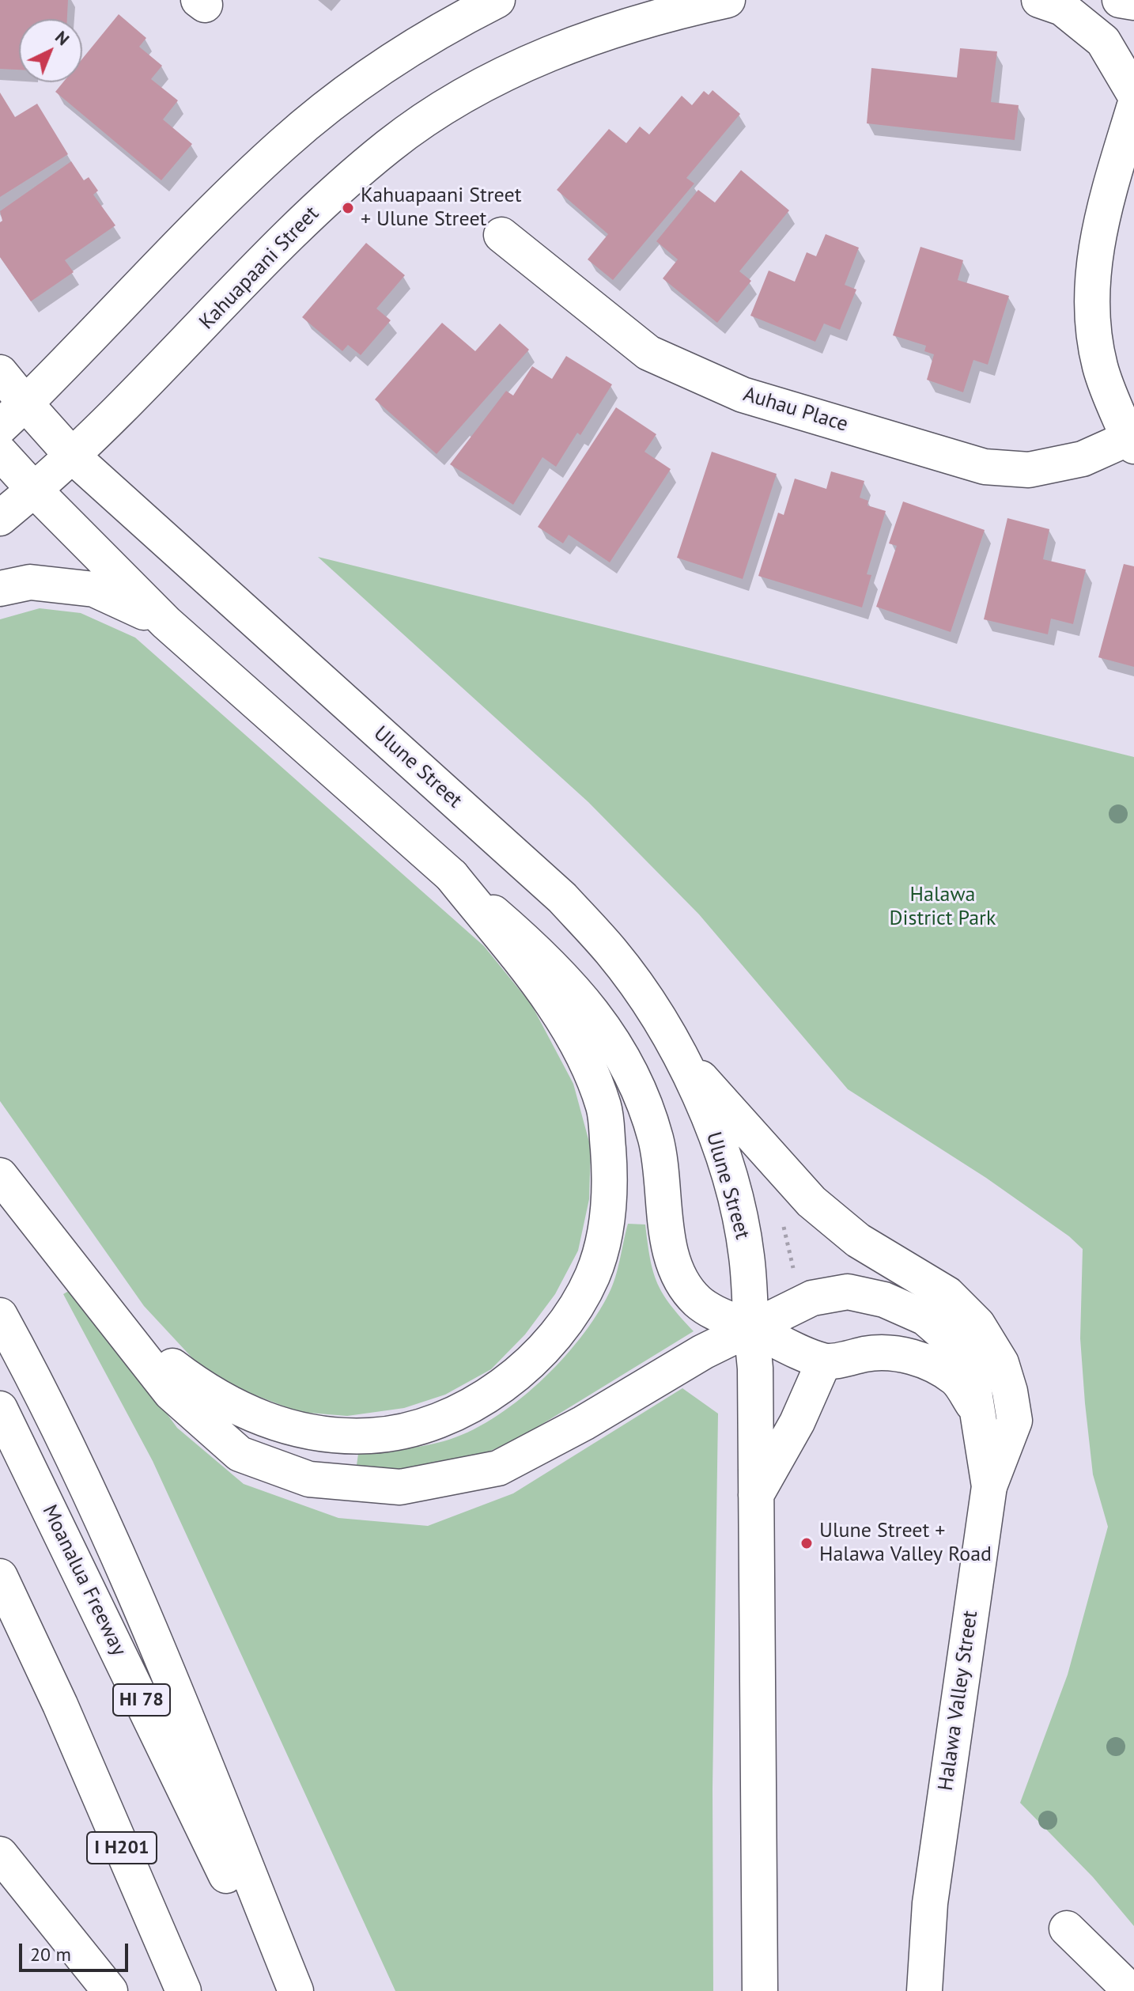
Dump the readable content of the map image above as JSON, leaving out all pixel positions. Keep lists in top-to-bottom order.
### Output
{
  "streets": {
    "main road": [
      "Kahuapaani Street",
      "Auhau Place",
      "Ulune Street",
      "Moanalua Freeway",
      "HI 78",
      "Halawa Valley Street",
      "I H201"
    ]
  },
  "crossings": [
    ["Kahuapaani Street", "Ulune Street"],
    ["Ulune Street", "Halawa Valley Street"]
  ],
  "parks": ["Halawa District Park"],
  "places": ["Kahuapaani Street + Ulune Street", "Ulune Street + Halawa Valley Road"],
  "scale_bar": "20 m",
  "north": "top right"
}
